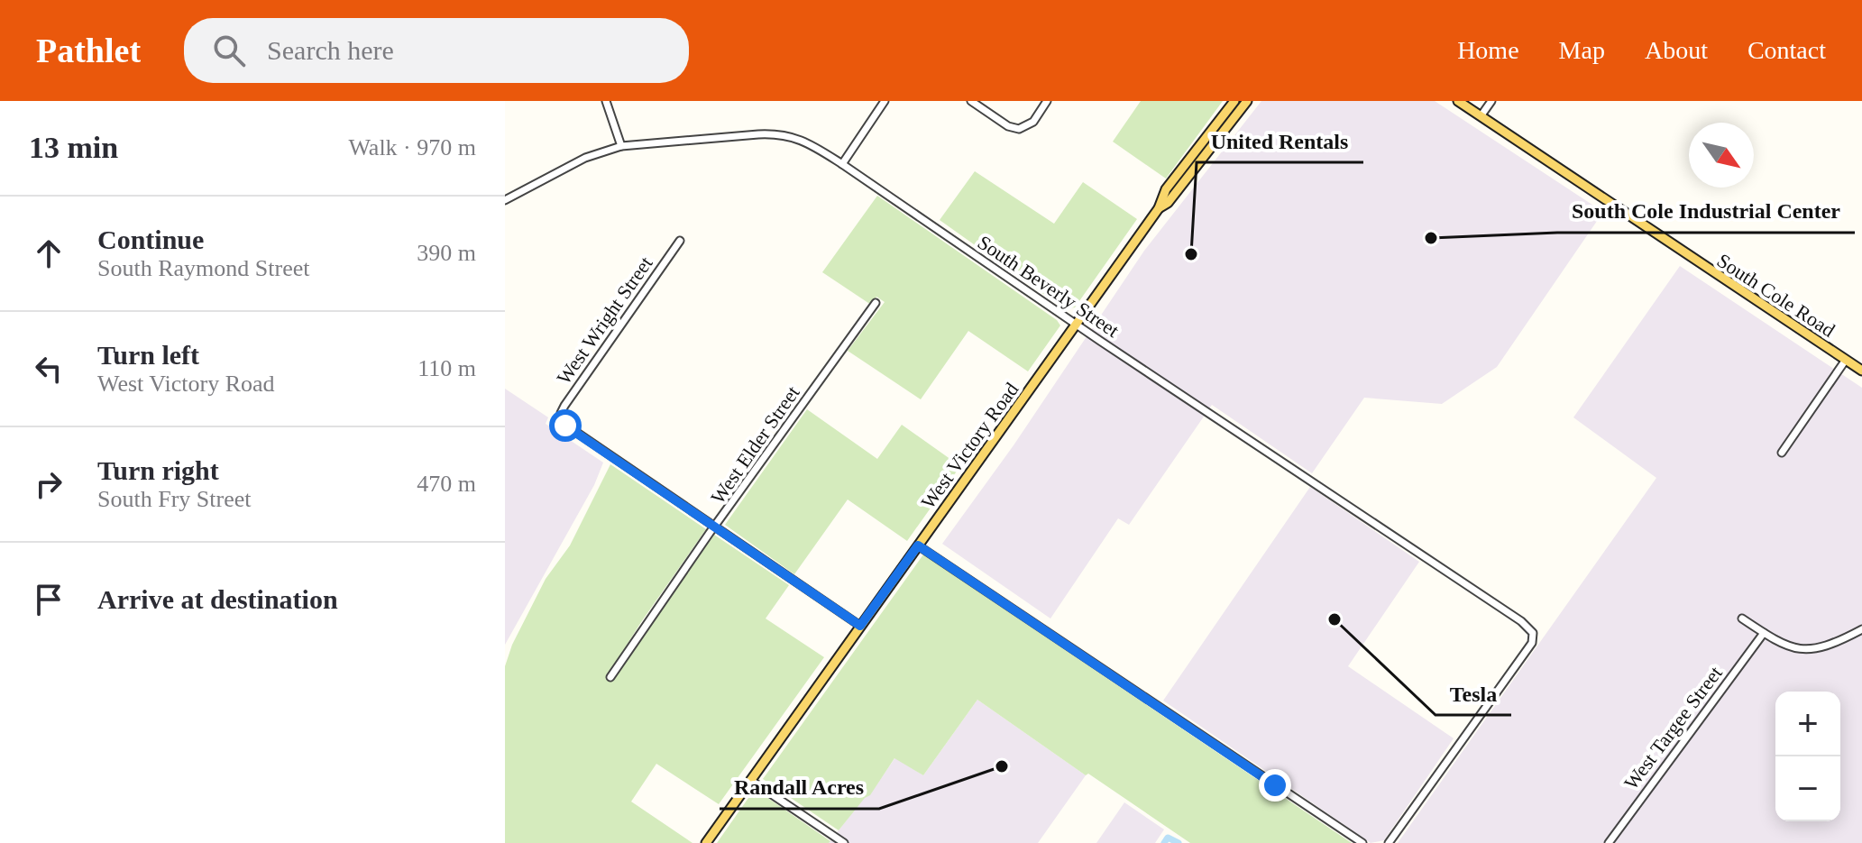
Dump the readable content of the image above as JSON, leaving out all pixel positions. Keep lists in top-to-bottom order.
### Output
{
  "streets": {
    "main road": ["South Cole Road", "West Victory Road"],
    "street": [
      "South Beverly Street",
      "West Wright Street",
      "West Elder Street",
      "West Targee Street"
    ]
  },
  "crossings": [
    ["South Beverly Street", "West Victory Road"],
    ["West Wright Street", "West Elder Street"]
  ],
  "places": [
    "South Cole Industrial Center",
    "United Rentals",
    "Tesla",
    "Randall Acres"
  ],
  "north": "bottom right",
  "page": {
    "header": "Pathlet",
    "search": "Search here",
    "nav": [
      "Home",
      "Map",
      "About",
      "Contact"
    ],
    "heading": ["13 min", "Walk · 970 m"],
    "list": [
      ["Continue", "South Raymond Street", "390 m"],
      ["Turn left", "West Victory Road", "110 m"],
      ["Turn right", "South Fry Street", "470 m"],
      "Arrive at destination"
    ],
    "map_buttons": ["+", "−"]
  }
}
